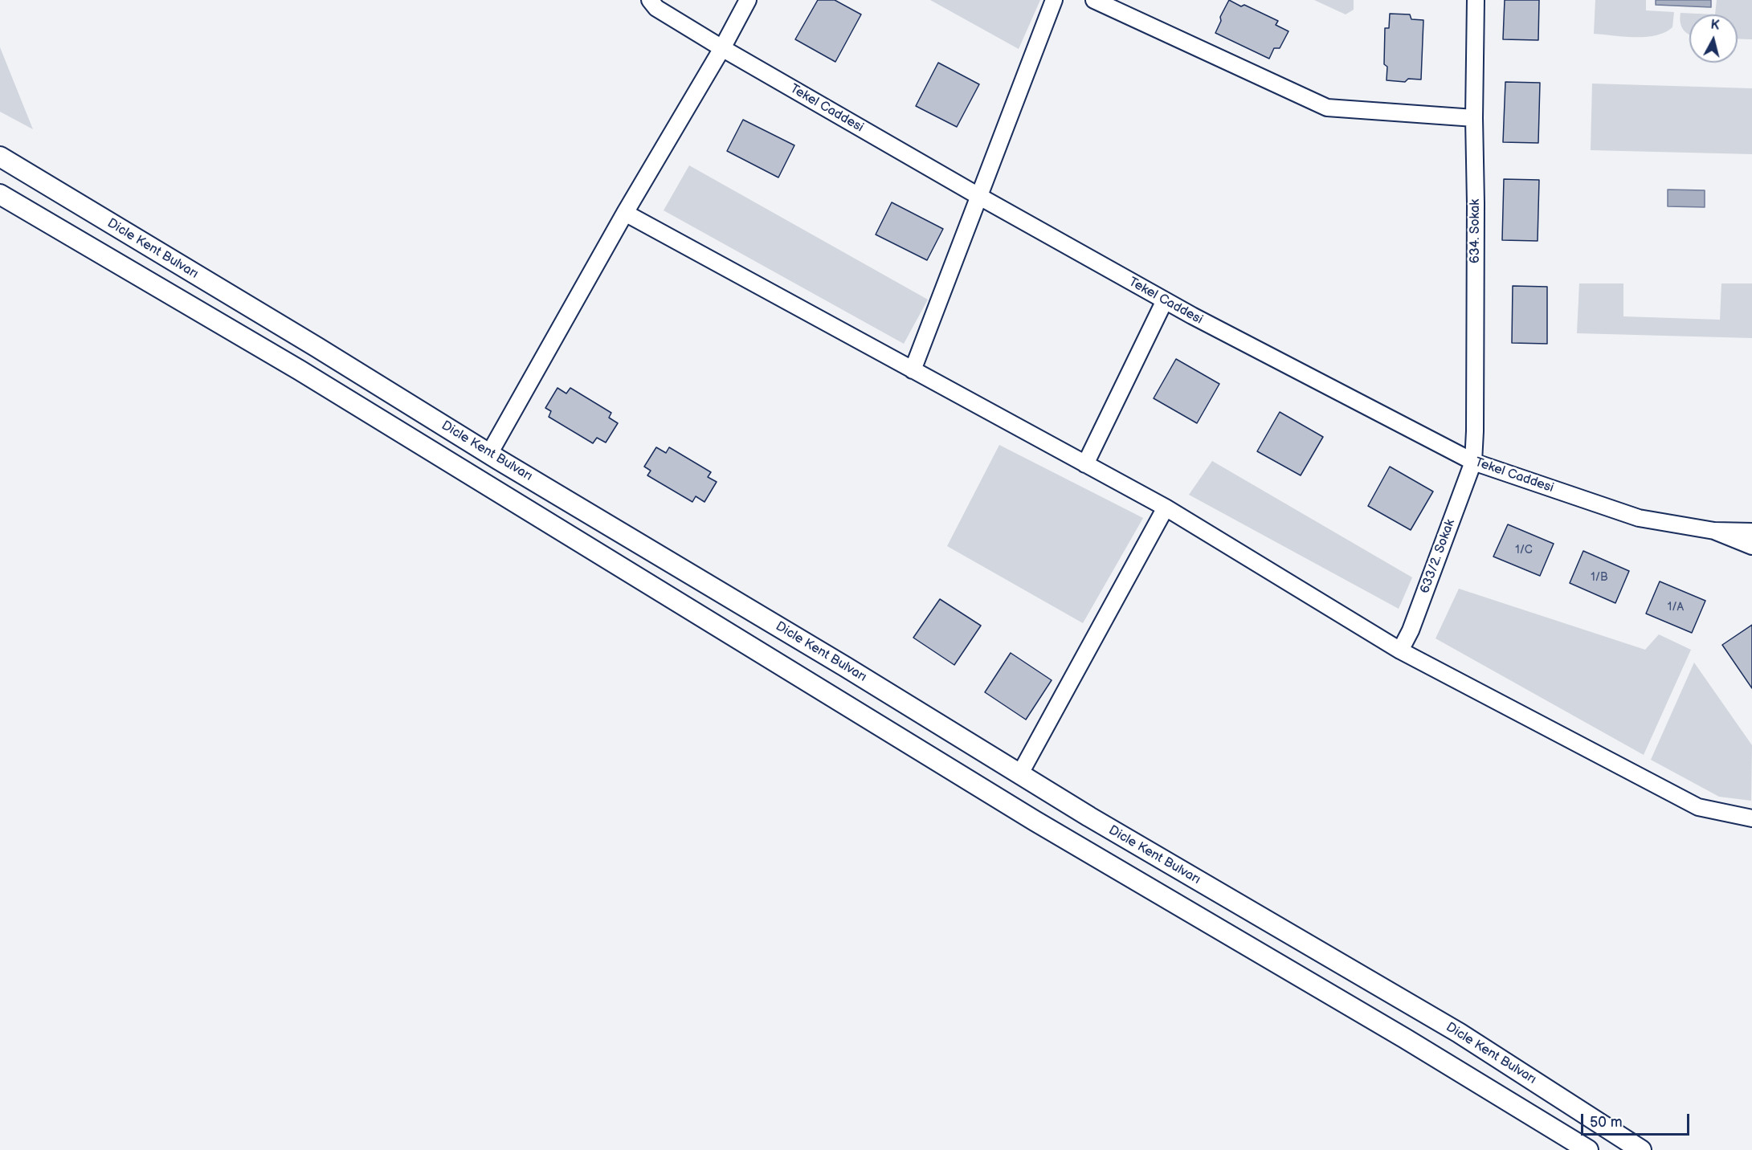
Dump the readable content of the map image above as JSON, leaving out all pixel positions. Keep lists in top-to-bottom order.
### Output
{
  "streets": {
    "main road": ["Dicle Kent Bulvarı"],
    "street": ["Tekel Caddesi", "634. Sokak", "633/2. Sokak"]
  },
  "crossings": [
    ["Tekel Caddesi", "634. Sokak"],
    ["Tekel Caddesi", "633/2. Sokak"],
    ["634. Sokak", "633/2. Sokak"]
  ],
  "house_numbers": ["1/C", "1/B", "1/A"],
  "scale_bar": "50 m",
  "north": "top"
}
